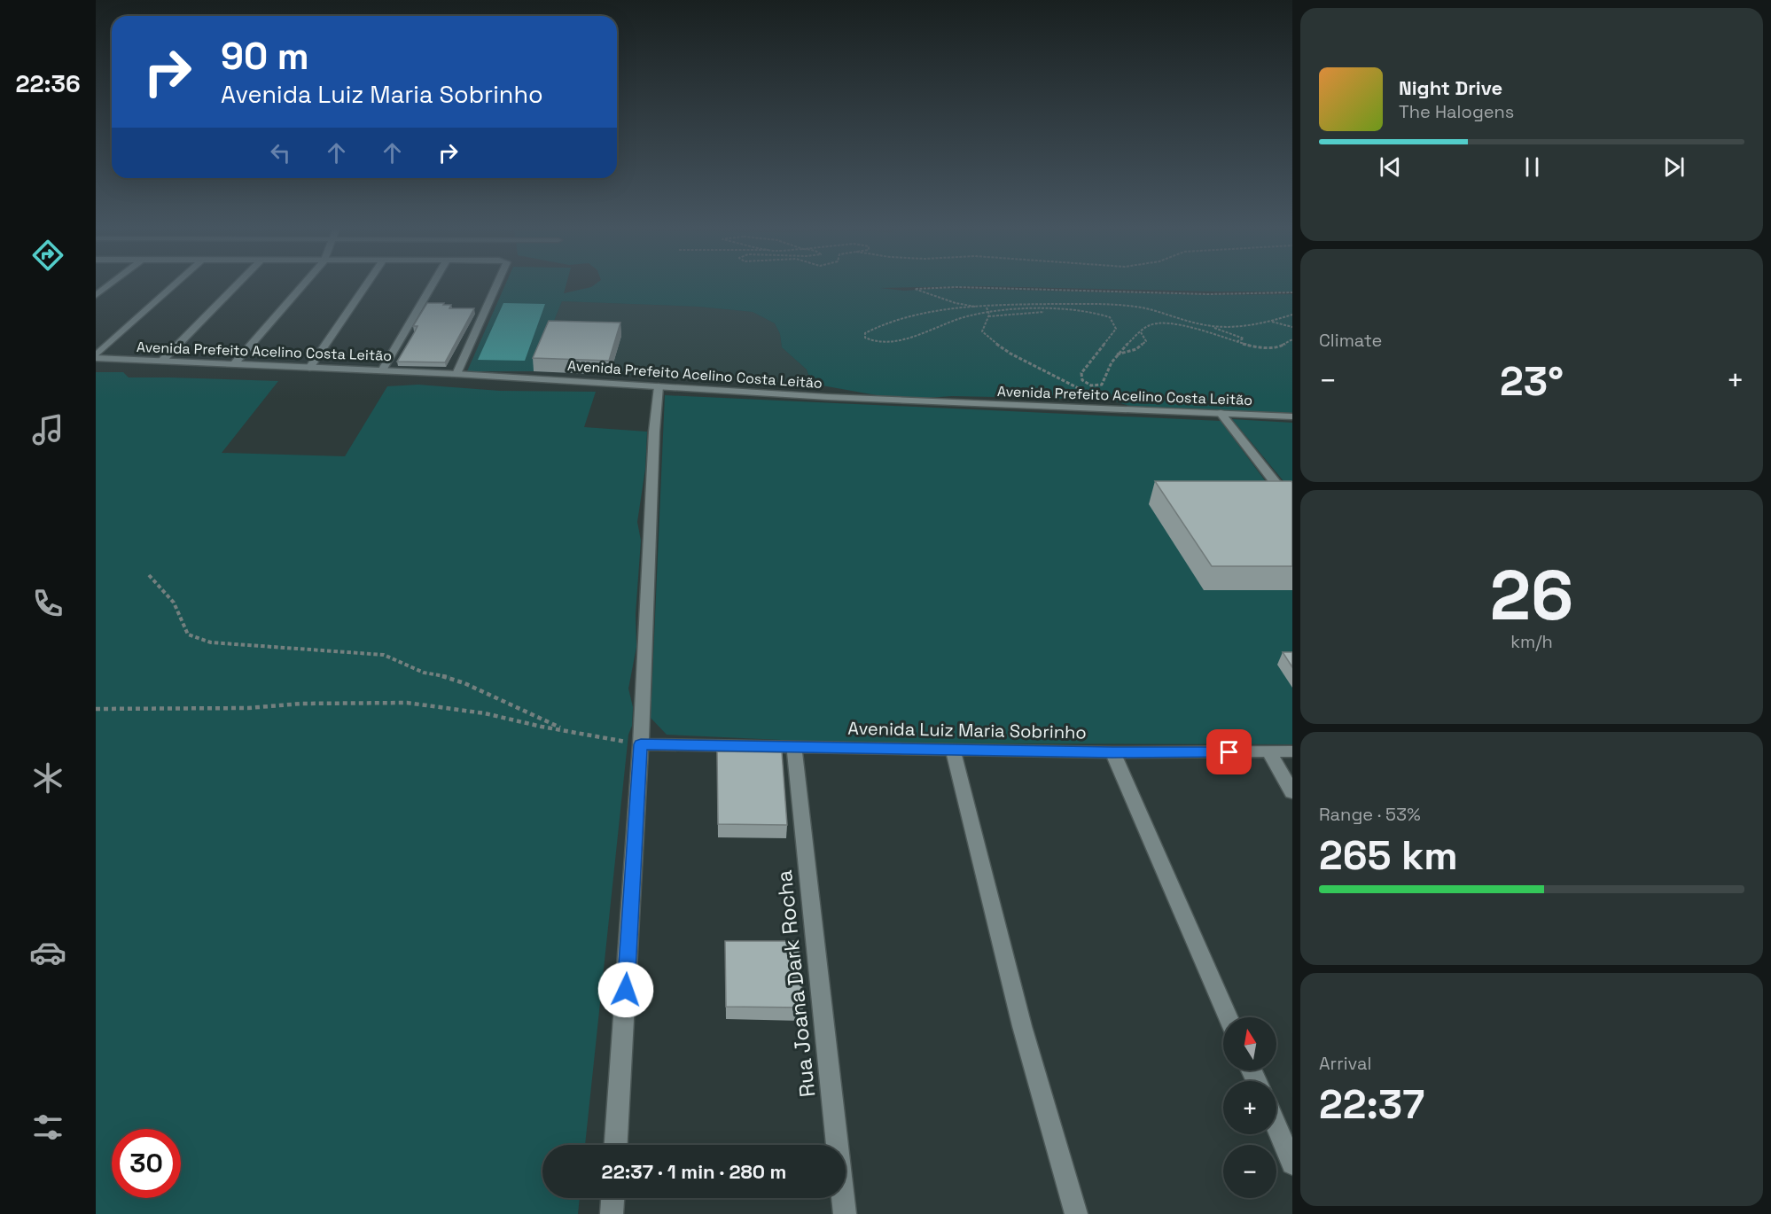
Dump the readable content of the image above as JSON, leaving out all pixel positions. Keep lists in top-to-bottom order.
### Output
{
  "streets": {
    "street": ["Avenida Prefeito Acelino Costa Leitão", "Avenida Luiz Maria Sobrinho", "Rua Joana Dark Rocha"]
  },
  "crossings": [
    ["Avenida Luiz Maria Sobrinho", "Rua Joana Dark Rocha"]
  ],
  "north": "top",
  "page": {
    "tabs": "22:36",
    "turn": ["90 m", "Avenida Luiz Maria Sobrinho"],
    "song": ["Night Drive", "The Halogens"],
    "tile": [
      "Climate",
      ["26", "km/h"],
      ["Range · 53%", "265 km"],
      ["Arrival", "22:37"]
    ],
    "heat": ["−", "23°", "+"],
    "map_buttons": ["+", "−"],
    "limit": "30",
    "trip": "22:37 · 1 min · 280 m"
  }
}
